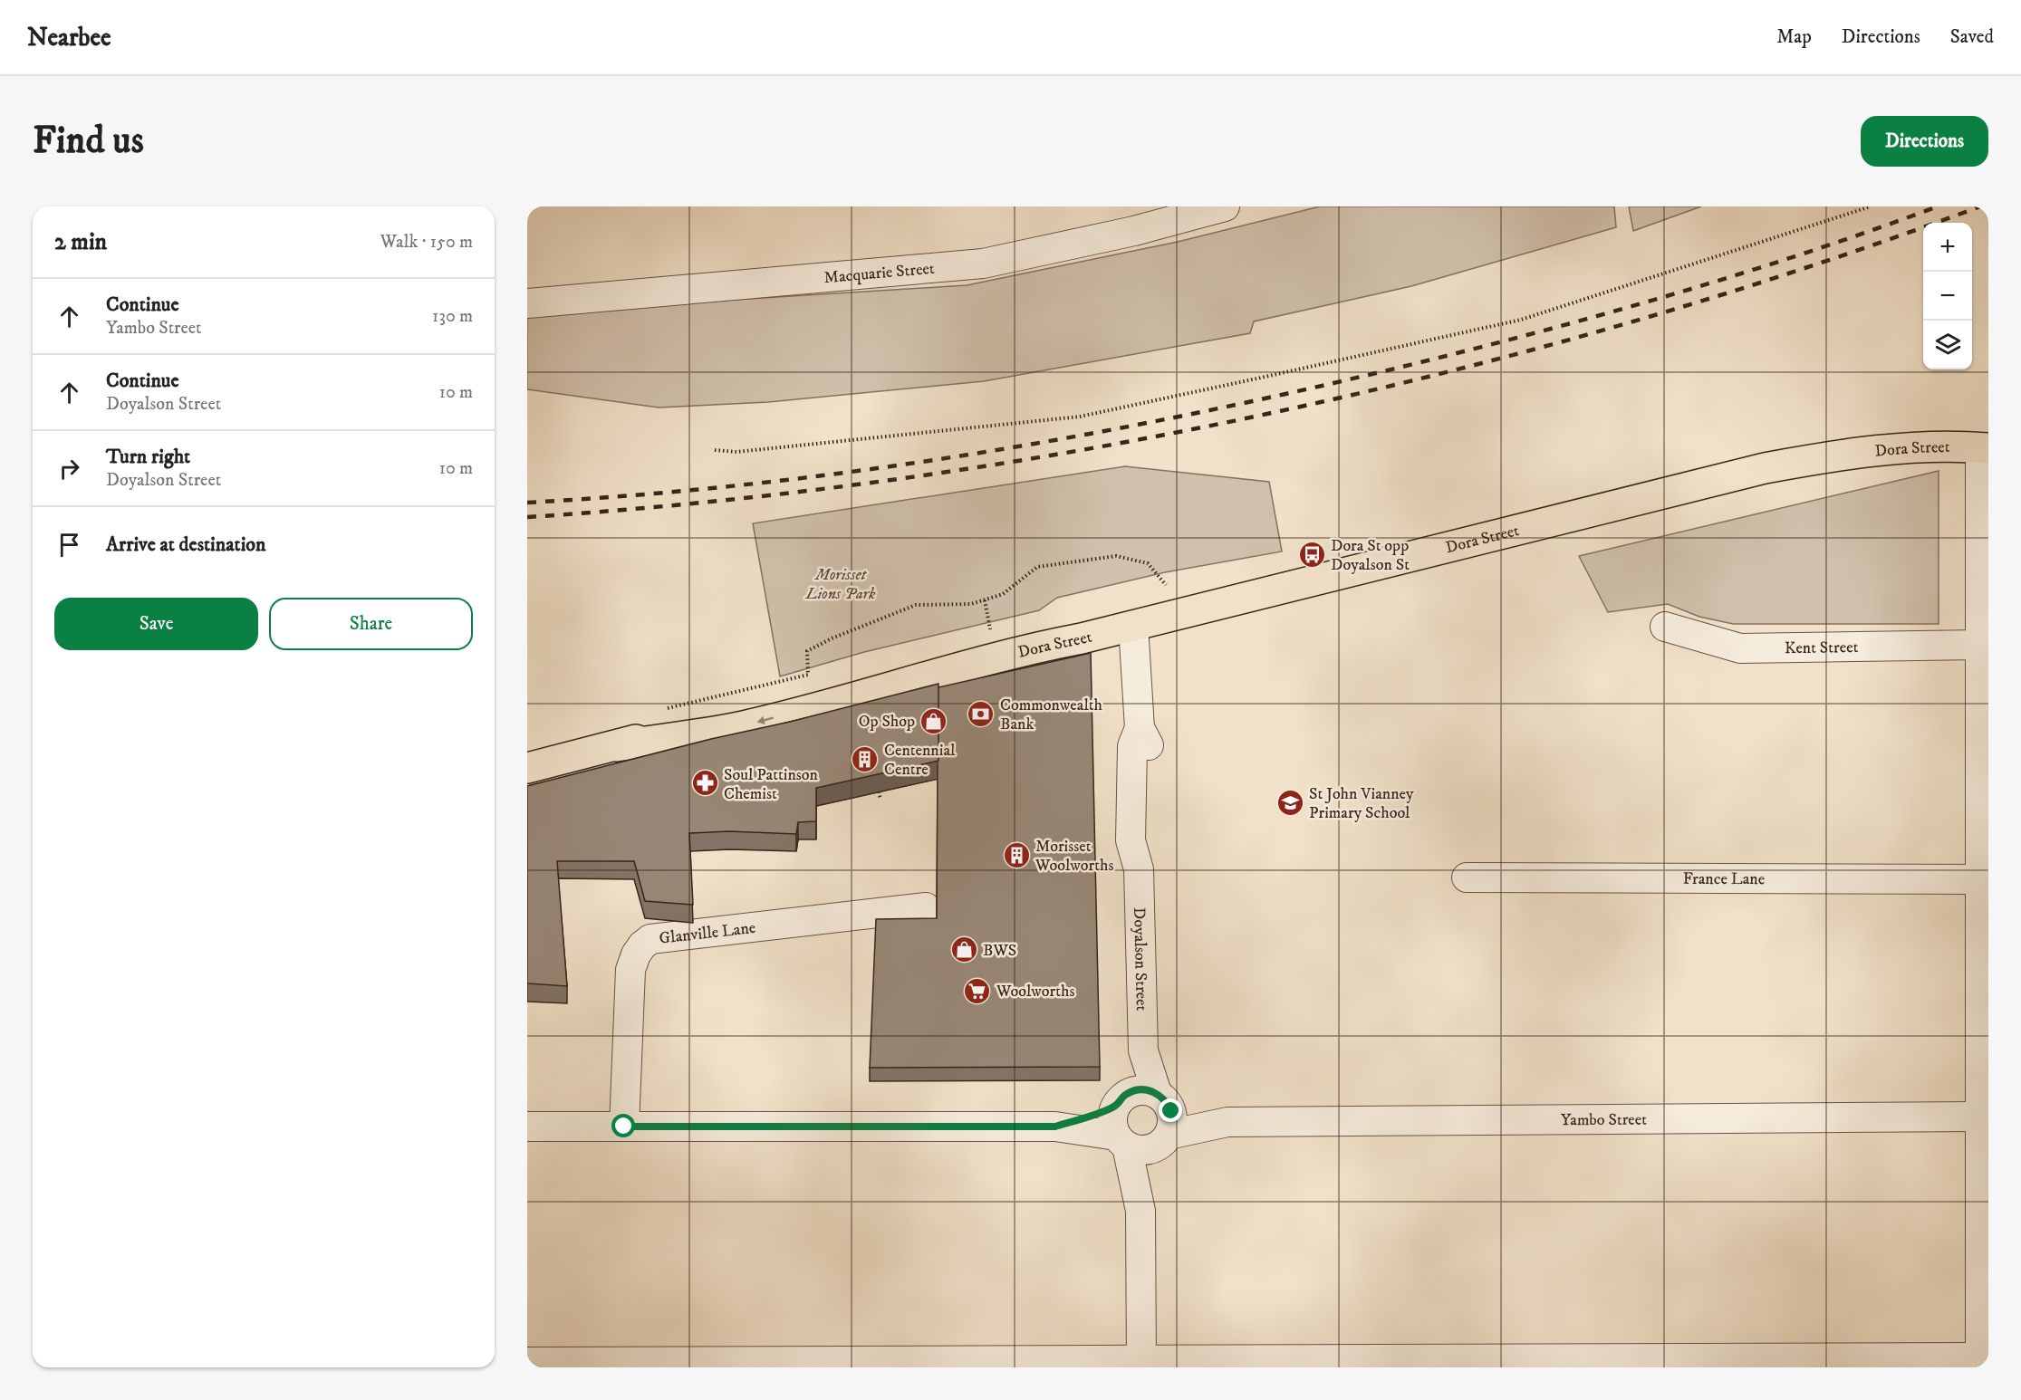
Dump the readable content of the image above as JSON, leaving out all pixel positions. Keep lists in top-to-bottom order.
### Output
{
  "streets": {
    "main road": ["Dora Street"],
    "street": [
      "Macquarie Street",
      "Kent Street",
      "France Lane",
      "Glanville Lane",
      "Doyalson Street",
      "Yambo Street"
    ]
  },
  "crossings": [
    ["Dora Street", "Doyalson Street"],
    ["Doyalson Street", "Yambo Street"]
  ],
  "parks": ["Morisset Lions Park"],
  "places": {
    "bus stop": ["Dora St opp Doyalson St"],
    "bank": ["Commonwealth Bank"],
    "shop": ["Op Shop", "BWS"],
    "building": ["Centennial Centre", "Morisset Woolworths"],
    "pharmacy": ["Soul Pattinson Chemist"],
    "school or university": ["St John Vianney Primary School"],
    "supermarket": ["Woolworths"]
  },
  "page": {
    "header": "Nearbee",
    "nav": ["Map", "Directions", "Saved"],
    "buttons": [
      "Directions",
      ["Save", "Share"]
    ],
    "title": "Find us",
    "heading": ["2 min", "Walk · 150 m"],
    "map_buttons": ["+", "−"],
    "list": [
      ["Continue", "Yambo Street", "130 m"],
      ["Continue", "Doyalson Street", "10 m"],
      ["Turn right", "Doyalson Street", "10 m"],
      "Arrive at destination"
    ]
  }
}
